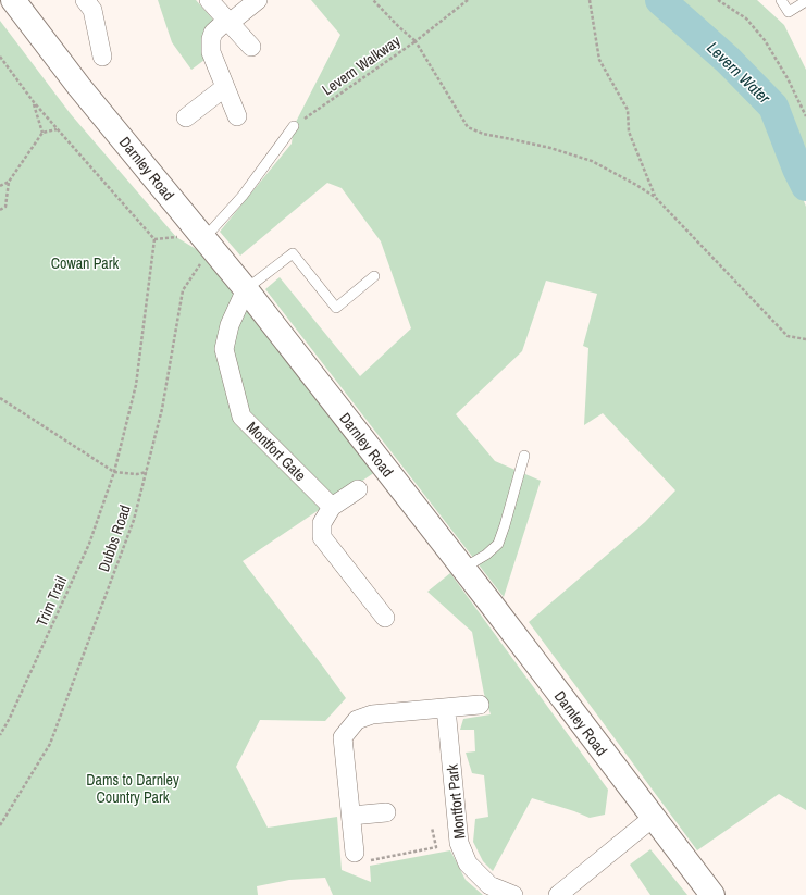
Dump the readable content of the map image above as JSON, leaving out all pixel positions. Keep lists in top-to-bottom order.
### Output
{
  "streets": {
    "main road": ["Darnley Road"],
    "street": ["Montfort Gate", "Montfort Park"],
    "path": ["Levern Walkway", "Dubbs Road", "Trim Trail"]
  },
  "crossings": [
    ["Darnley Road", "Montfort Gate"],
    ["Darnley Road", "Dubbs Road"]
  ],
  "water": ["Levern Water"],
  "parks": ["Cowan Park", "Dams to Darnley Country Park"]
}
